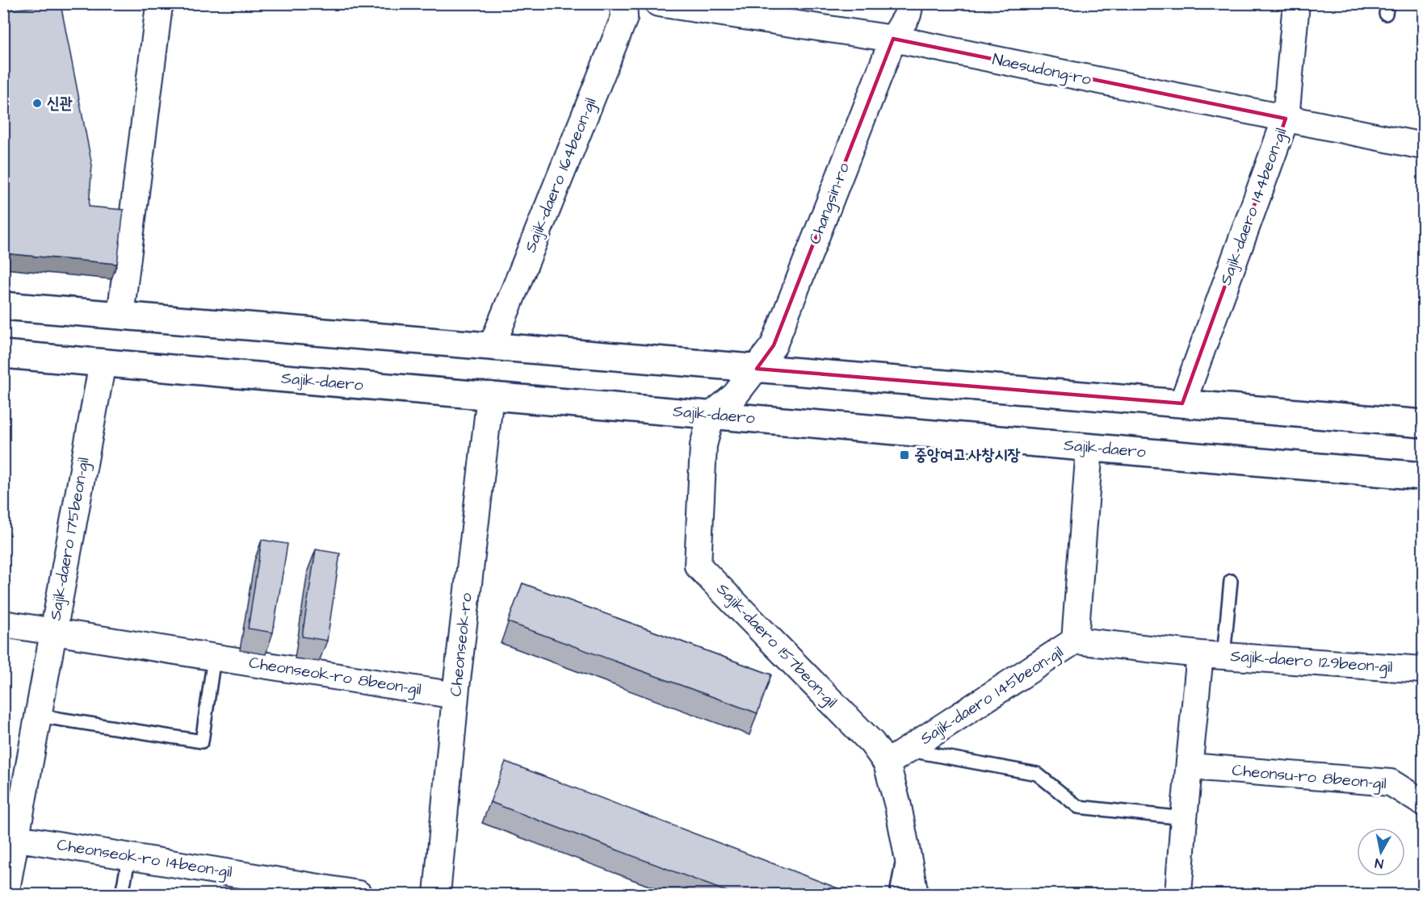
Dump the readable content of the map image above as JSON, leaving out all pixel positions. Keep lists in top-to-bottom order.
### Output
{
  "streets": {
    "main road": ["Sajik-daero"],
    "street": [
      "Naesudong-ro",
      "Sajik-daero 164beon-gil",
      "Changsin-ro",
      "Sajik-daero 144beon-gil",
      "Sajik-daero 175beon-gil",
      "Cheonseok-ro",
      "Sajik-daero 157beon-gil",
      "Sajik-daero 129beon-gil",
      "Cheonseok-ro 8beon-gil",
      "Sajik-daero 145beon-gil",
      "Cheonsu-ro 8beon-gil",
      "Cheonseok-ro 14beon-gil"
    ]
  },
  "crossings": [
    ["Naesudong-ro", "Changsin-ro"],
    ["Naesudong-ro", "Sajik-daero 144beon-gil"],
    ["Changsin-ro", "Sajik-daero"],
    ["Changsin-ro", "Sajik-daero 157beon-gil"],
    ["Sajik-daero", "Sajik-daero 175beon-gil"],
    ["Sajik-daero", "Cheonseok-ro"],
    ["Sajik-daero", "Sajik-daero 157beon-gil"],
    ["Sajik-daero", "Sajik-daero 145beon-gil"],
    ["Sajik-daero 175beon-gil", "Cheonseok-ro 8beon-gil"],
    ["Sajik-daero 175beon-gil", "Cheonseok-ro 14beon-gil"],
    ["Cheonseok-ro", "Cheonseok-ro 8beon-gil"],
    ["Sajik-daero 157beon-gil", "Sajik-daero 145beon-gil"],
    ["Sajik-daero 129beon-gil", "Sajik-daero 145beon-gil"]
  ],
  "places": {
    "other": ["신관"],
    "transit": ["중앙여고.사창시장"]
  },
  "north": "bottom"
}
